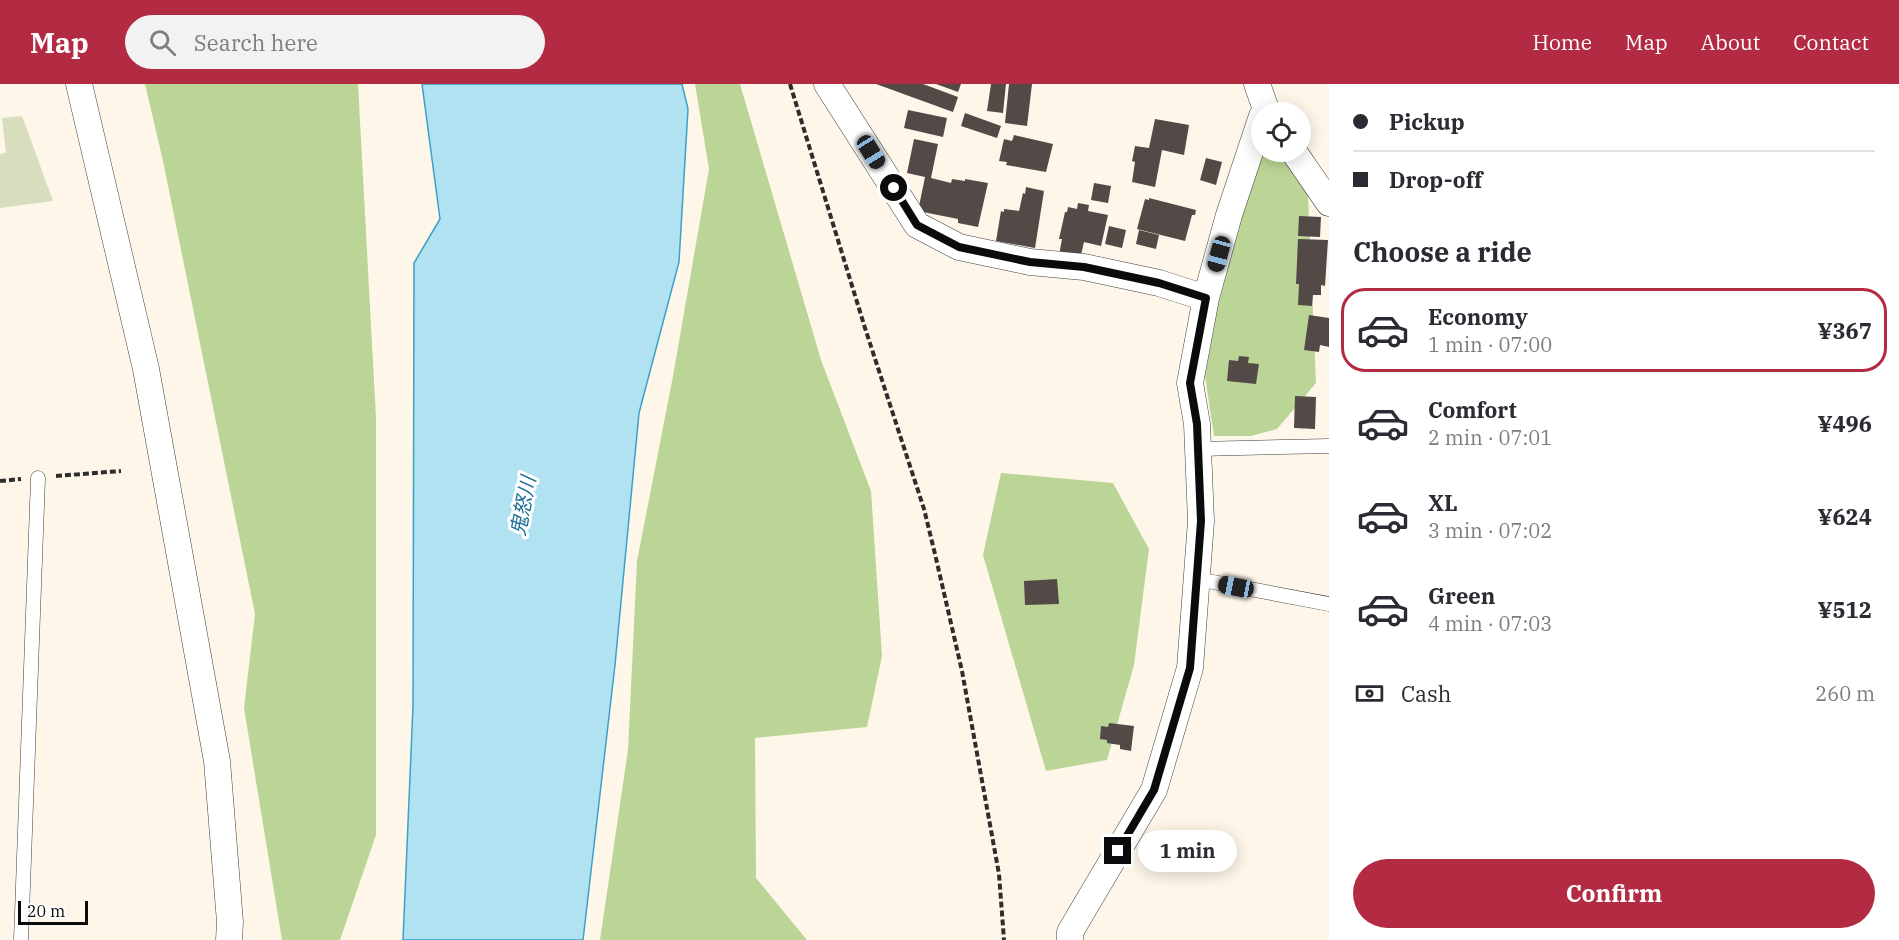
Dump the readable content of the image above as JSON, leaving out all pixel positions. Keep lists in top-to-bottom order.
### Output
{
  "water": ["鬼怒川"],
  "scale_bar": "20 m",
  "page": {
    "header": "Map",
    "search": "Search here",
    "nav": [
      "Home",
      "Map",
      "About",
      "Contact"
    ],
    "banner": ["Pickup", "Drop-off"],
    "heading": "Choose a ride",
    "list": [
      {
        "name": "Economy",
        "note": "1 min · 07:00",
        "value": "¥367"
      },
      {
        "name": "Comfort",
        "note": "2 min · 07:01",
        "value": "¥496"
      },
      {
        "name": "XL",
        "note": "3 min · 07:02",
        "value": "¥624"
      },
      {
        "name": "Green",
        "note": "4 min · 07:03",
        "value": "¥512"
      }
    ],
    "pay": ["Cash", "260 m"],
    "bubble": "1 min",
    "buttons": "Confirm",
    "scale": "20 m"
  }
}
